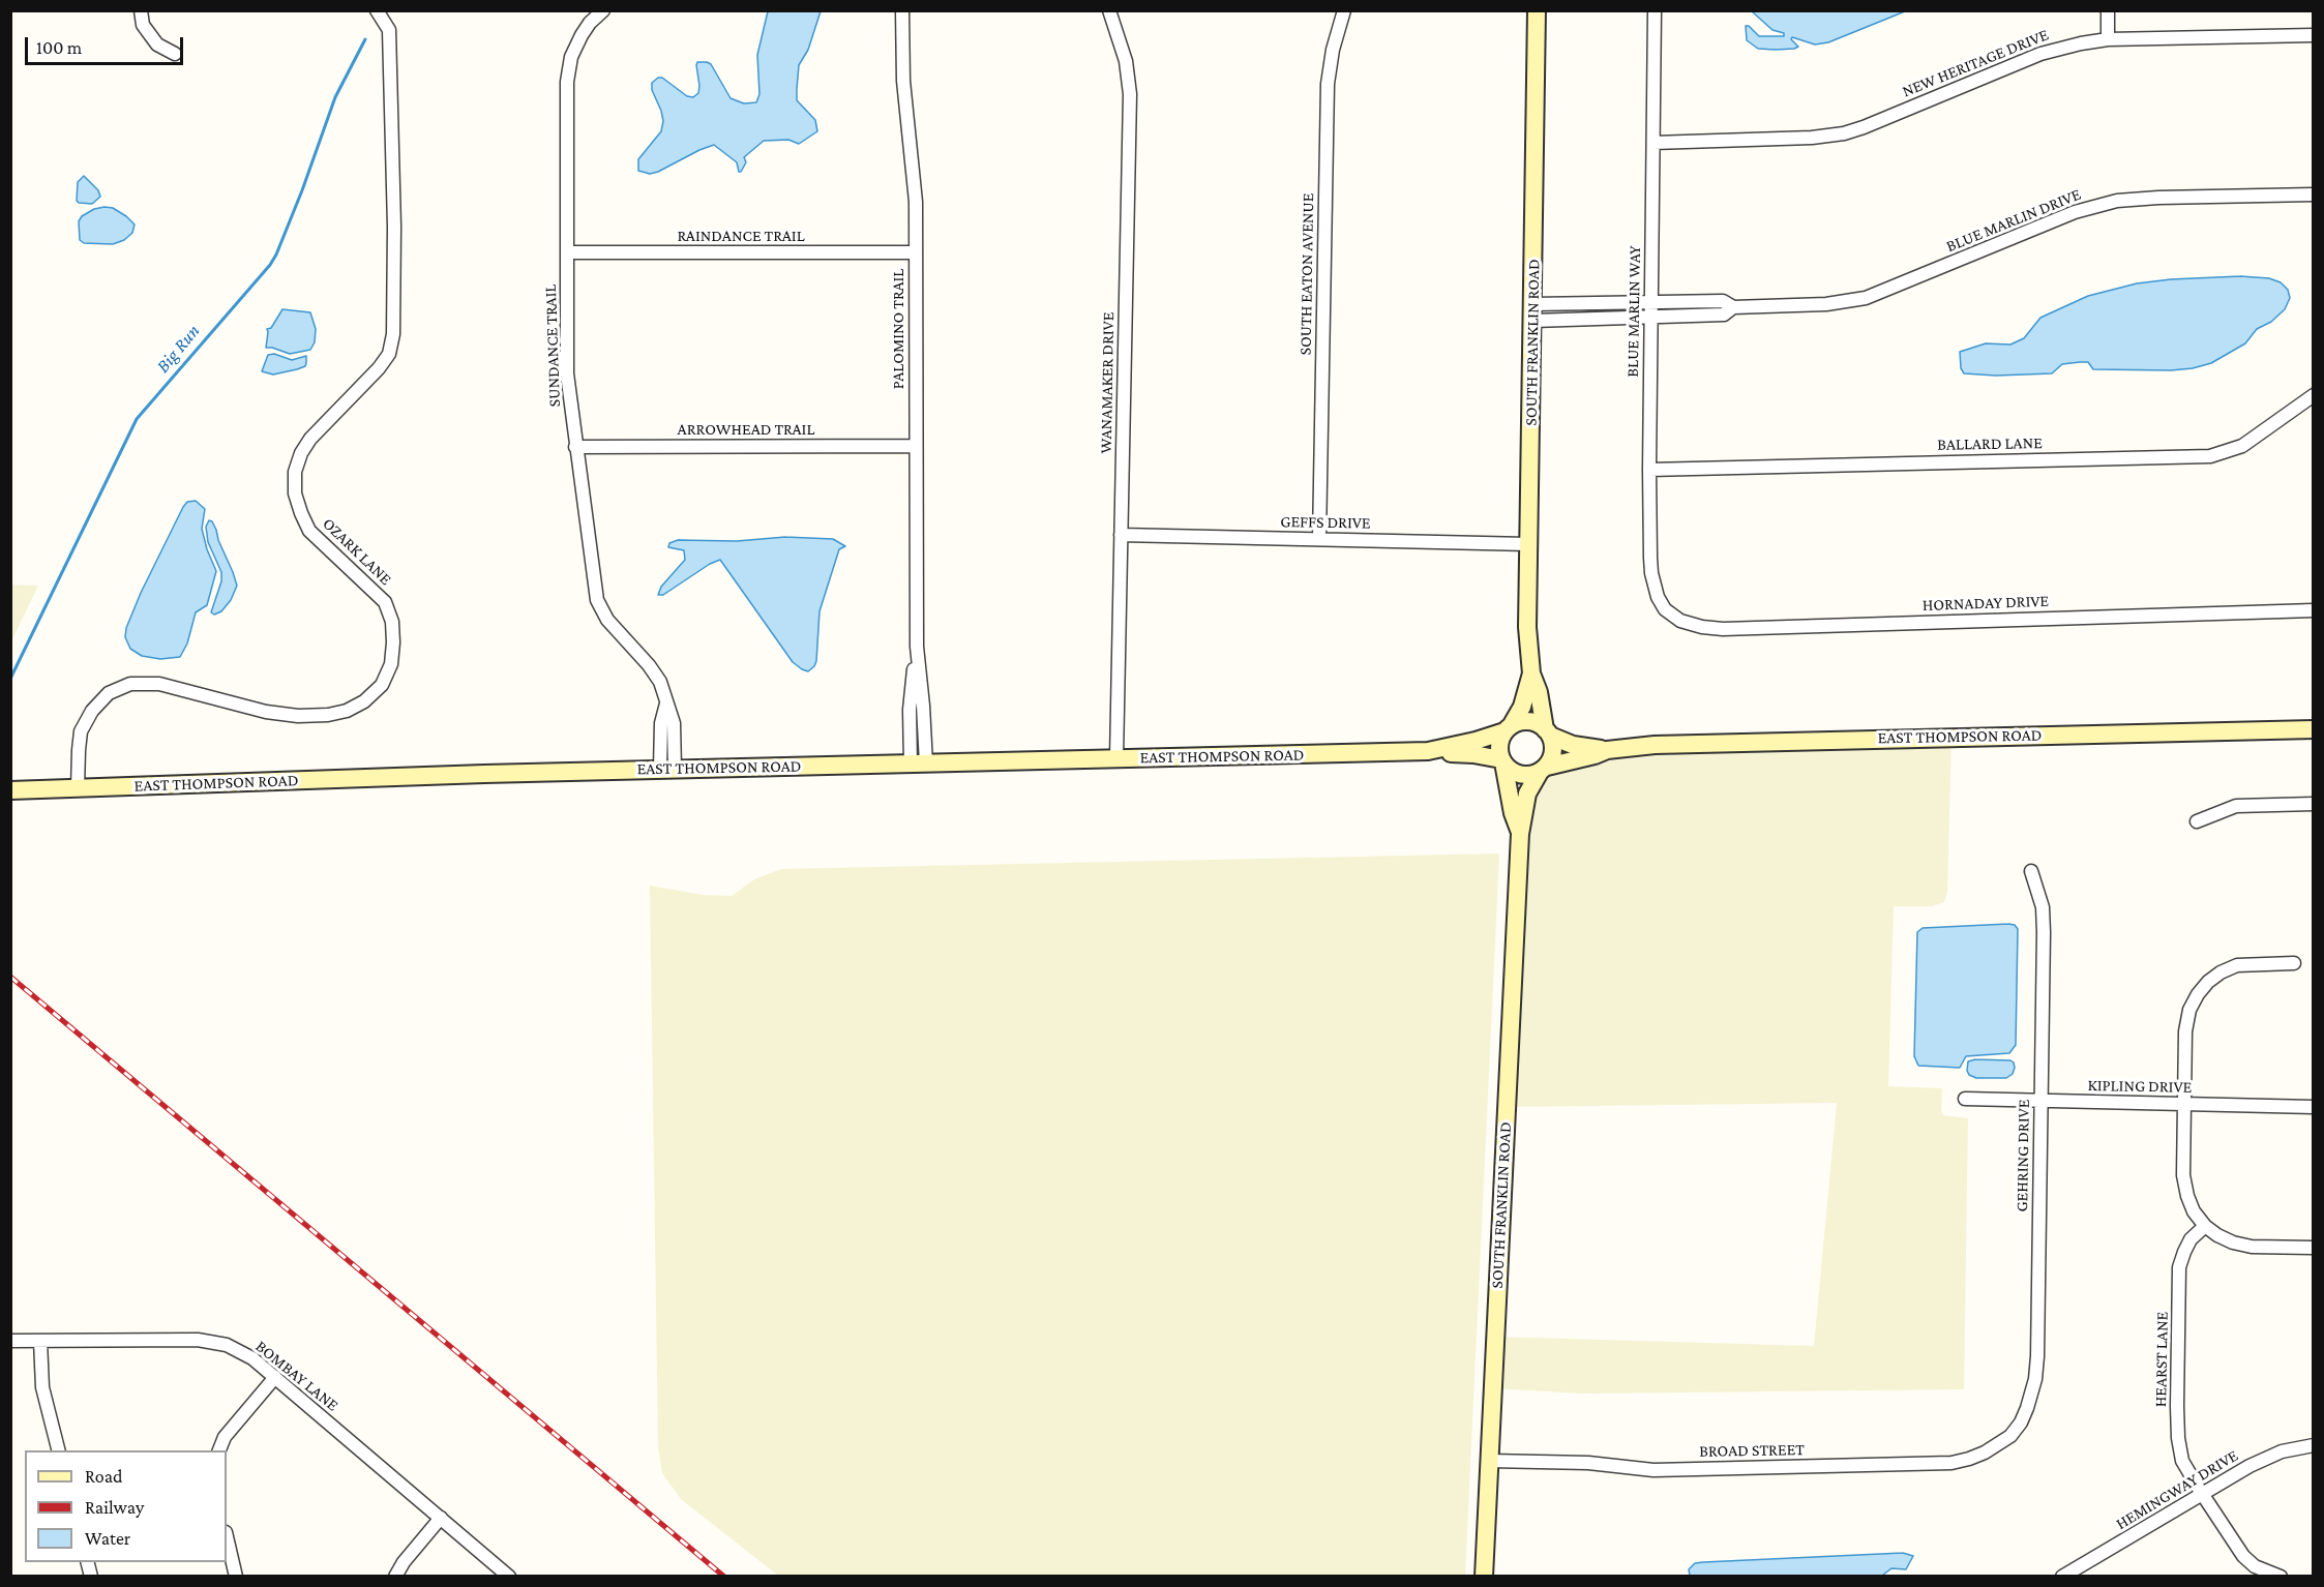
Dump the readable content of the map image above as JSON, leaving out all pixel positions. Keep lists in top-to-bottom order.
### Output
{
  "streets": {
    "main road": ["SOUTH FRANKLIN ROAD", "EAST THOMPSON ROAD"],
    "street": [
      "NEW HERITAGE DRIVE",
      "BLUE MARLIN DRIVE",
      "RAINDANCE TRAIL",
      "SOUTH EATON AVENUE",
      "BLUE MARLIN WAY",
      "PALOMINO TRAIL",
      "SUNDANCE TRAIL",
      "WANAMAKER DRIVE",
      "ARROWHEAD TRAIL",
      "BALLARD LANE",
      "GEFFS DRIVE",
      "OZARK LANE",
      "HORNADAY DRIVE",
      "KIPLING DRIVE",
      "GEHRING DRIVE",
      "HEARST LANE",
      "BOMBAY LANE",
      "BROAD STREET",
      "HEMINGWAY DRIVE"
    ]
  },
  "crossings": [
    ["NEW HERITAGE DRIVE", "BLUE MARLIN WAY"],
    ["BLUE MARLIN DRIVE", "BLUE MARLIN WAY"],
    ["BLUE MARLIN DRIVE", "SOUTH FRANKLIN ROAD"],
    ["RAINDANCE TRAIL", "PALOMINO TRAIL"],
    ["RAINDANCE TRAIL", "SUNDANCE TRAIL"],
    ["SOUTH EATON AVENUE", "GEFFS DRIVE"],
    ["BLUE MARLIN WAY", "BALLARD LANE"],
    ["BLUE MARLIN WAY", "HORNADAY DRIVE"],
    ["PALOMINO TRAIL", "ARROWHEAD TRAIL"],
    ["PALOMINO TRAIL", "EAST THOMPSON ROAD"],
    ["SOUTH FRANKLIN ROAD", "GEFFS DRIVE"],
    ["SOUTH FRANKLIN ROAD", "EAST THOMPSON ROAD"],
    ["SOUTH FRANKLIN ROAD", "BROAD STREET"],
    ["SUNDANCE TRAIL", "ARROWHEAD TRAIL"],
    ["SUNDANCE TRAIL", "EAST THOMPSON ROAD"],
    ["WANAMAKER DRIVE", "GEFFS DRIVE"],
    ["WANAMAKER DRIVE", "EAST THOMPSON ROAD"],
    ["OZARK LANE", "EAST THOMPSON ROAD"],
    ["KIPLING DRIVE", "GEHRING DRIVE"],
    ["GEHRING DRIVE", "BROAD STREET"],
    ["HEARST LANE", "HEMINGWAY DRIVE"]
  ],
  "water": ["Big Run"],
  "legend": ["Road", "Railway", "Water"],
  "scale_bar": "100 m"
}
